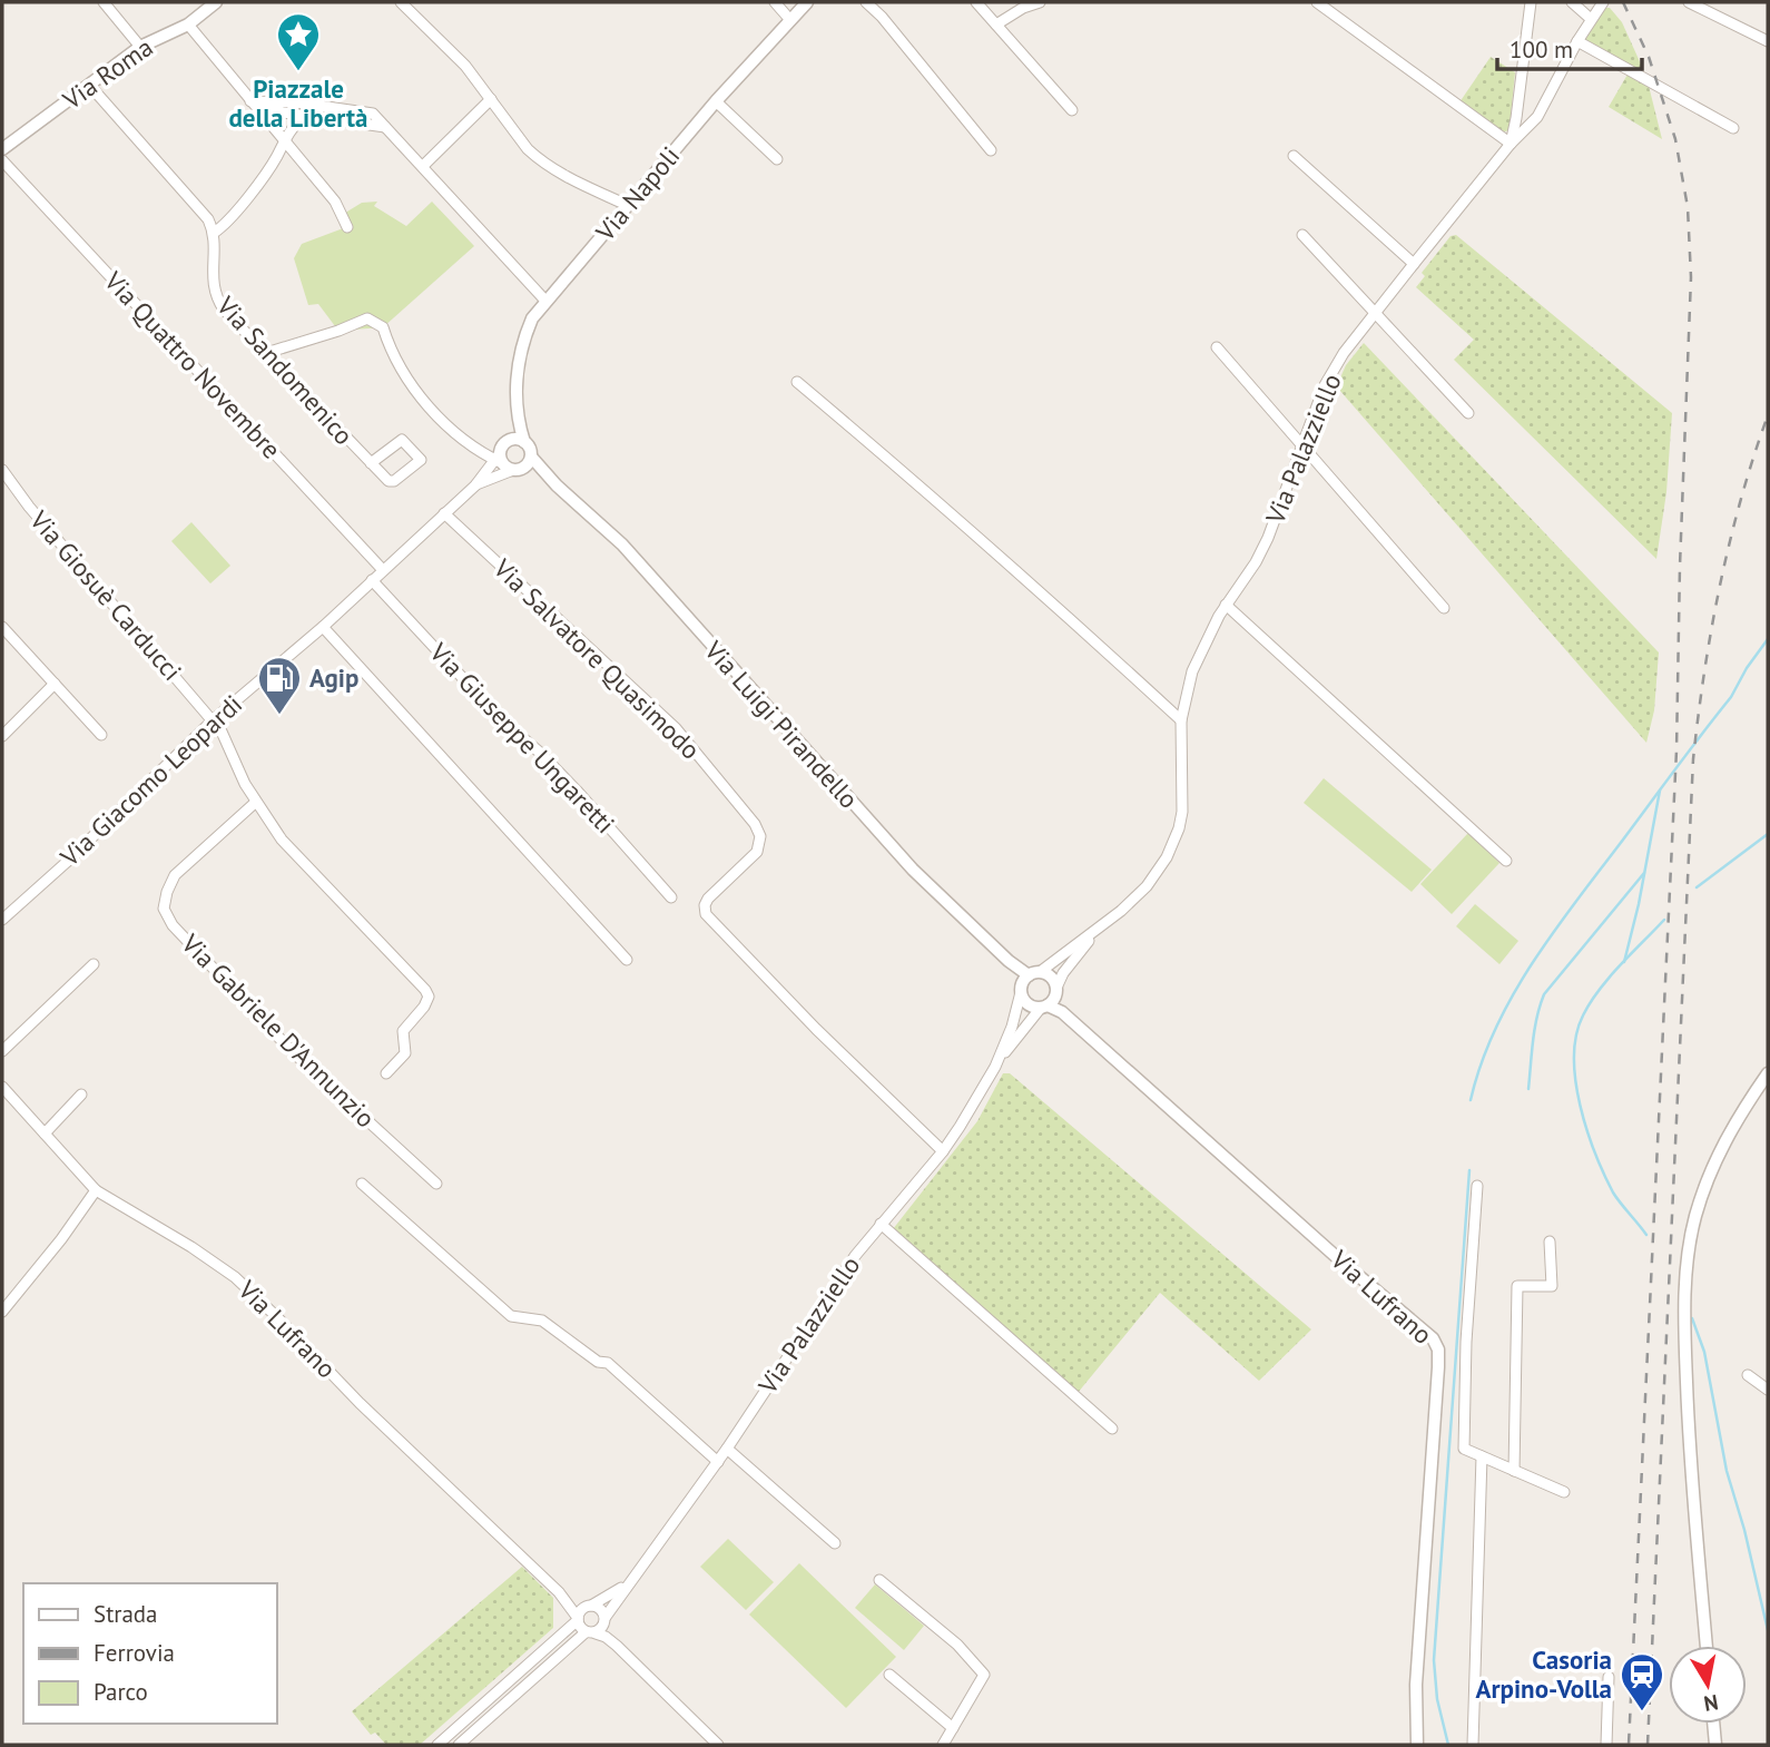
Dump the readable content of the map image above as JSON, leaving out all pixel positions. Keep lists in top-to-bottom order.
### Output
{
  "streets": {
    "street": [
      "Via Roma",
      "Via Napoli",
      "Via Quattro Novembre",
      "Via Sandomenico",
      "Via Palazziello",
      "Via Giosuè Carducci",
      "Via Salvatore Quasimodo",
      "Via Luigi Pirandello",
      "Via Giuseppe Ungaretti",
      "Via Giacomo Leopardi",
      "Via Gabriele D'Annunzio",
      "Via Lufrano"
    ]
  },
  "crossings": [
    ["Via Napoli", "Via Luigi Pirandello"],
    ["Via Napoli", "Via Giacomo Leopardi"],
    ["Via Quattro Novembre", "Via Giacomo Leopardi"],
    ["Via Palazziello", "Via Salvatore Quasimodo"],
    ["Via Palazziello", "Via Luigi Pirandello"],
    ["Via Palazziello", "Via Lufrano"],
    ["Via Giosuè Carducci", "Via Giacomo Leopardi"],
    ["Via Giosuè Carducci", "Via Gabriele D'Annunzio"],
    ["Via Salvatore Quasimodo", "Via Giacomo Leopardi"],
    ["Via Luigi Pirandello", "Via Giacomo Leopardi"],
    ["Via Luigi Pirandello", "Via Lufrano"],
    ["Via Giuseppe Ungaretti", "Via Giacomo Leopardi"],
    ["Via Giacomo Leopardi", "Via Gabriele D'Annunzio"]
  ],
  "places": {
    "place": ["Piazzale della Libertà"],
    "fuel station": ["Agip"],
    "station": ["Casoria Arpino-Volla"]
  },
  "legend": ["Strada", "Ferrovia", "Parco"],
  "scale_bar": "100 m",
  "north": "bottom"
}
